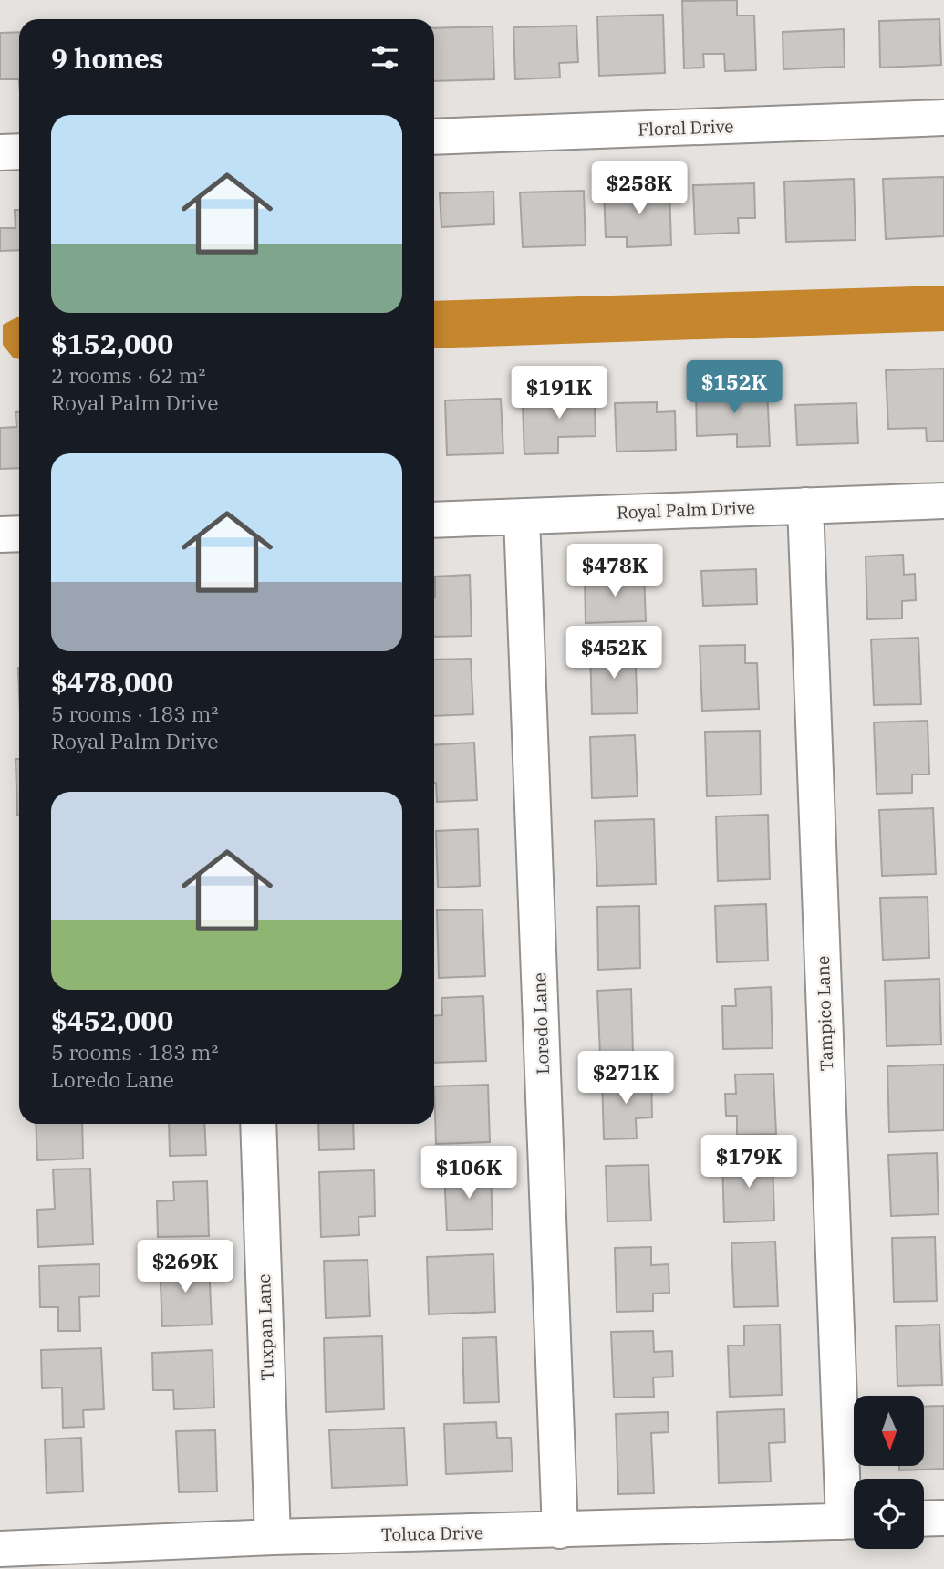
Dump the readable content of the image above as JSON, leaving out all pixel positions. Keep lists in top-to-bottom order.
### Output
{
  "streets": {
    "street": [
      "Floral Drive",
      "Royal Palm Drive",
      "Tampico Lane",
      "Loredo Lane",
      "Tuxpan Lane",
      "Toluca Drive"
    ]
  },
  "crossings": [
    ["Royal Palm Drive", "Tampico Lane"],
    ["Royal Palm Drive", "Loredo Lane"],
    ["Loredo Lane", "Toluca Drive"],
    ["Tuxpan Lane", "Toluca Drive"]
  ],
  "north": "bottom",
  "page": {
    "heading": "9 homes",
    "list": [
      {
        "name": "$152,000",
        "note": "2 rooms · 62 m² · Royal Palm Drive"
      },
      {
        "name": "$478,000",
        "note": "5 rooms · 183 m² · Royal Palm Drive"
      },
      {
        "name": "$452,000",
        "note": "5 rooms · 183 m² · Loredo Lane"
      }
    ],
    "price": [
      "$258K",
      "$152K",
      "$191K",
      "$478K",
      "$452K",
      "$271K",
      "$179K",
      "$106K",
      "$269K"
    ]
  }
}
